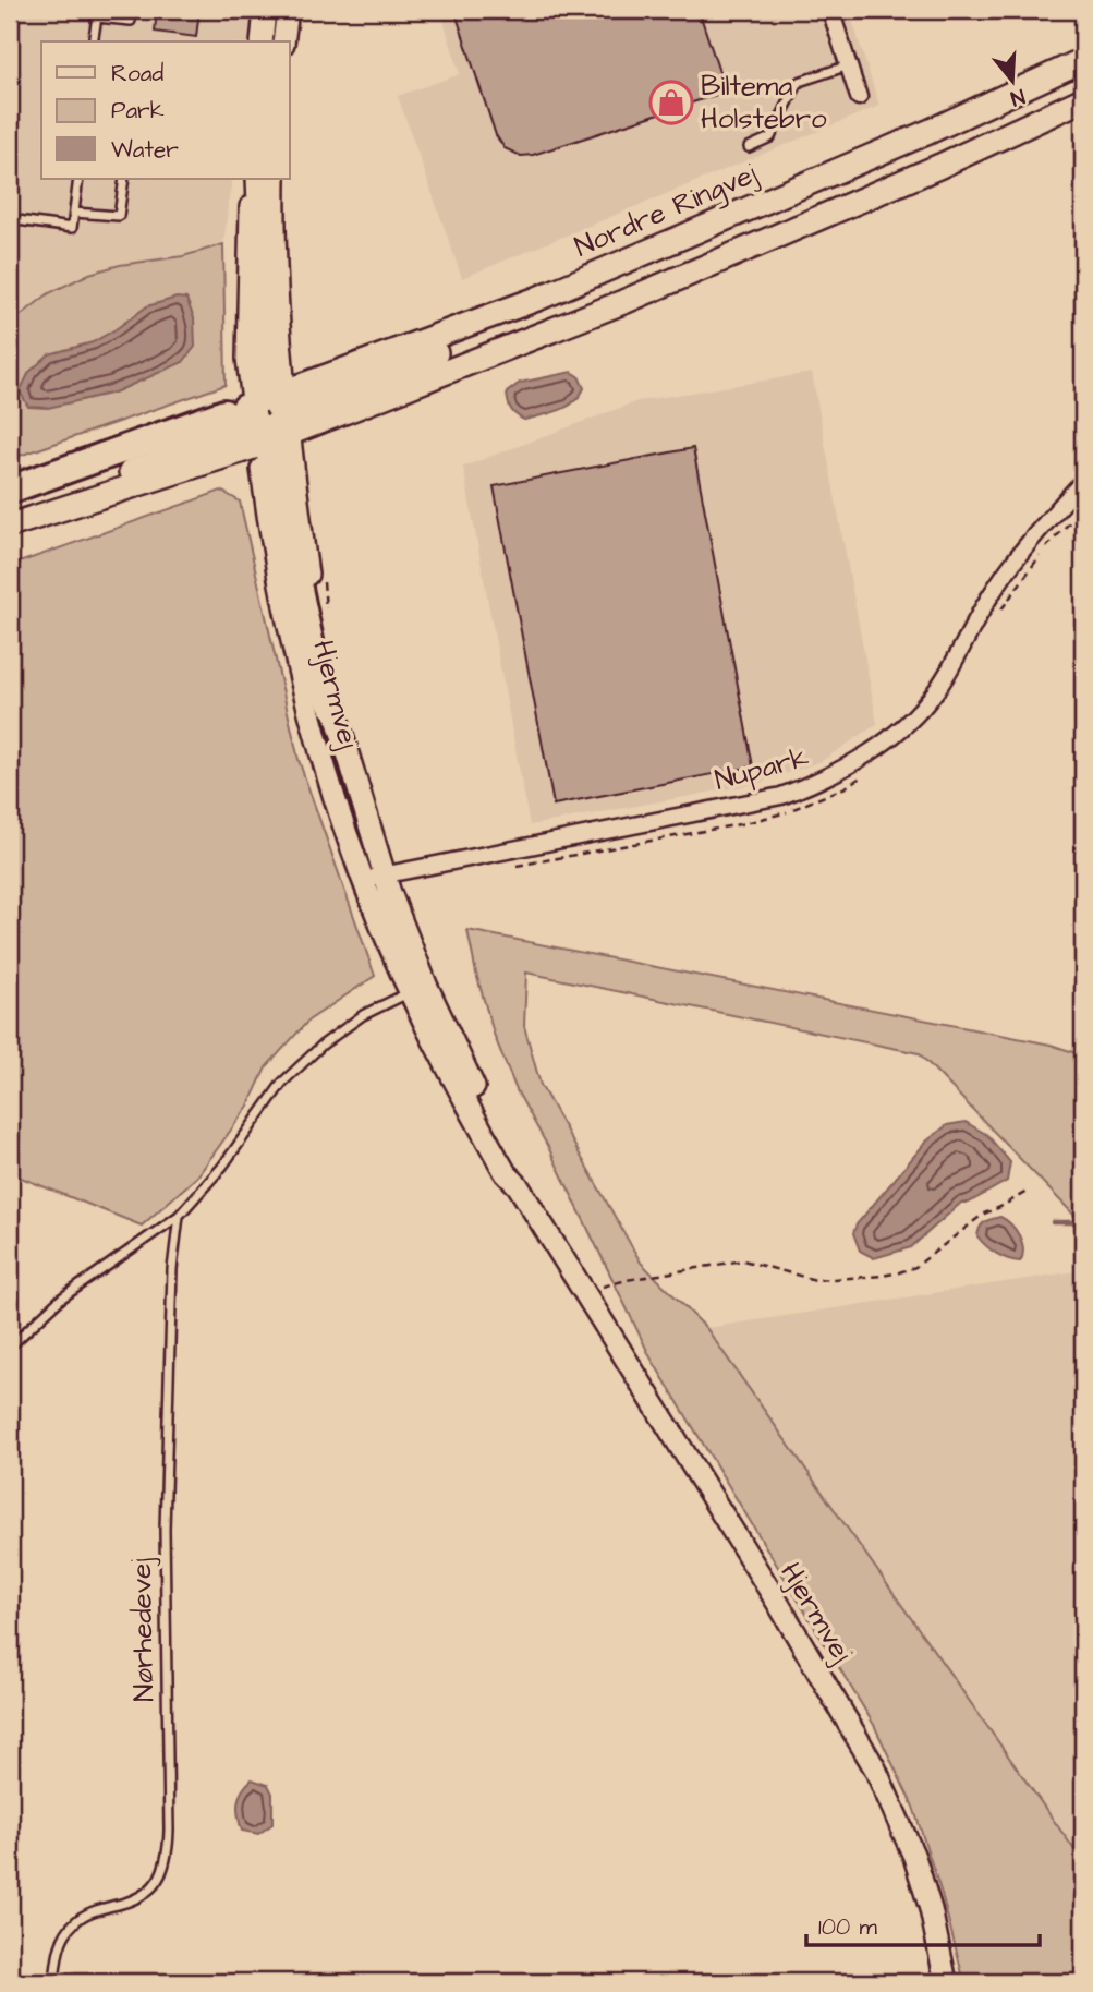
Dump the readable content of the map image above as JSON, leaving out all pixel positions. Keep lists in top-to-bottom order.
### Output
{
  "streets": {
    "main road": ["Nordre Ringvej"],
    "street": ["Hjermvej", "Nupark"],
    "lane": ["Nørhedevej"]
  },
  "crossings": [
    ["Nordre Ringvej", "Hjermvej"],
    ["Hjermvej", "Nupark"]
  ],
  "places": {
    "shop": ["Biltema Holstebro"]
  },
  "legend": ["Road", "Park", "Water"],
  "scale_bar": "100 m",
  "north": "bottom"
}
